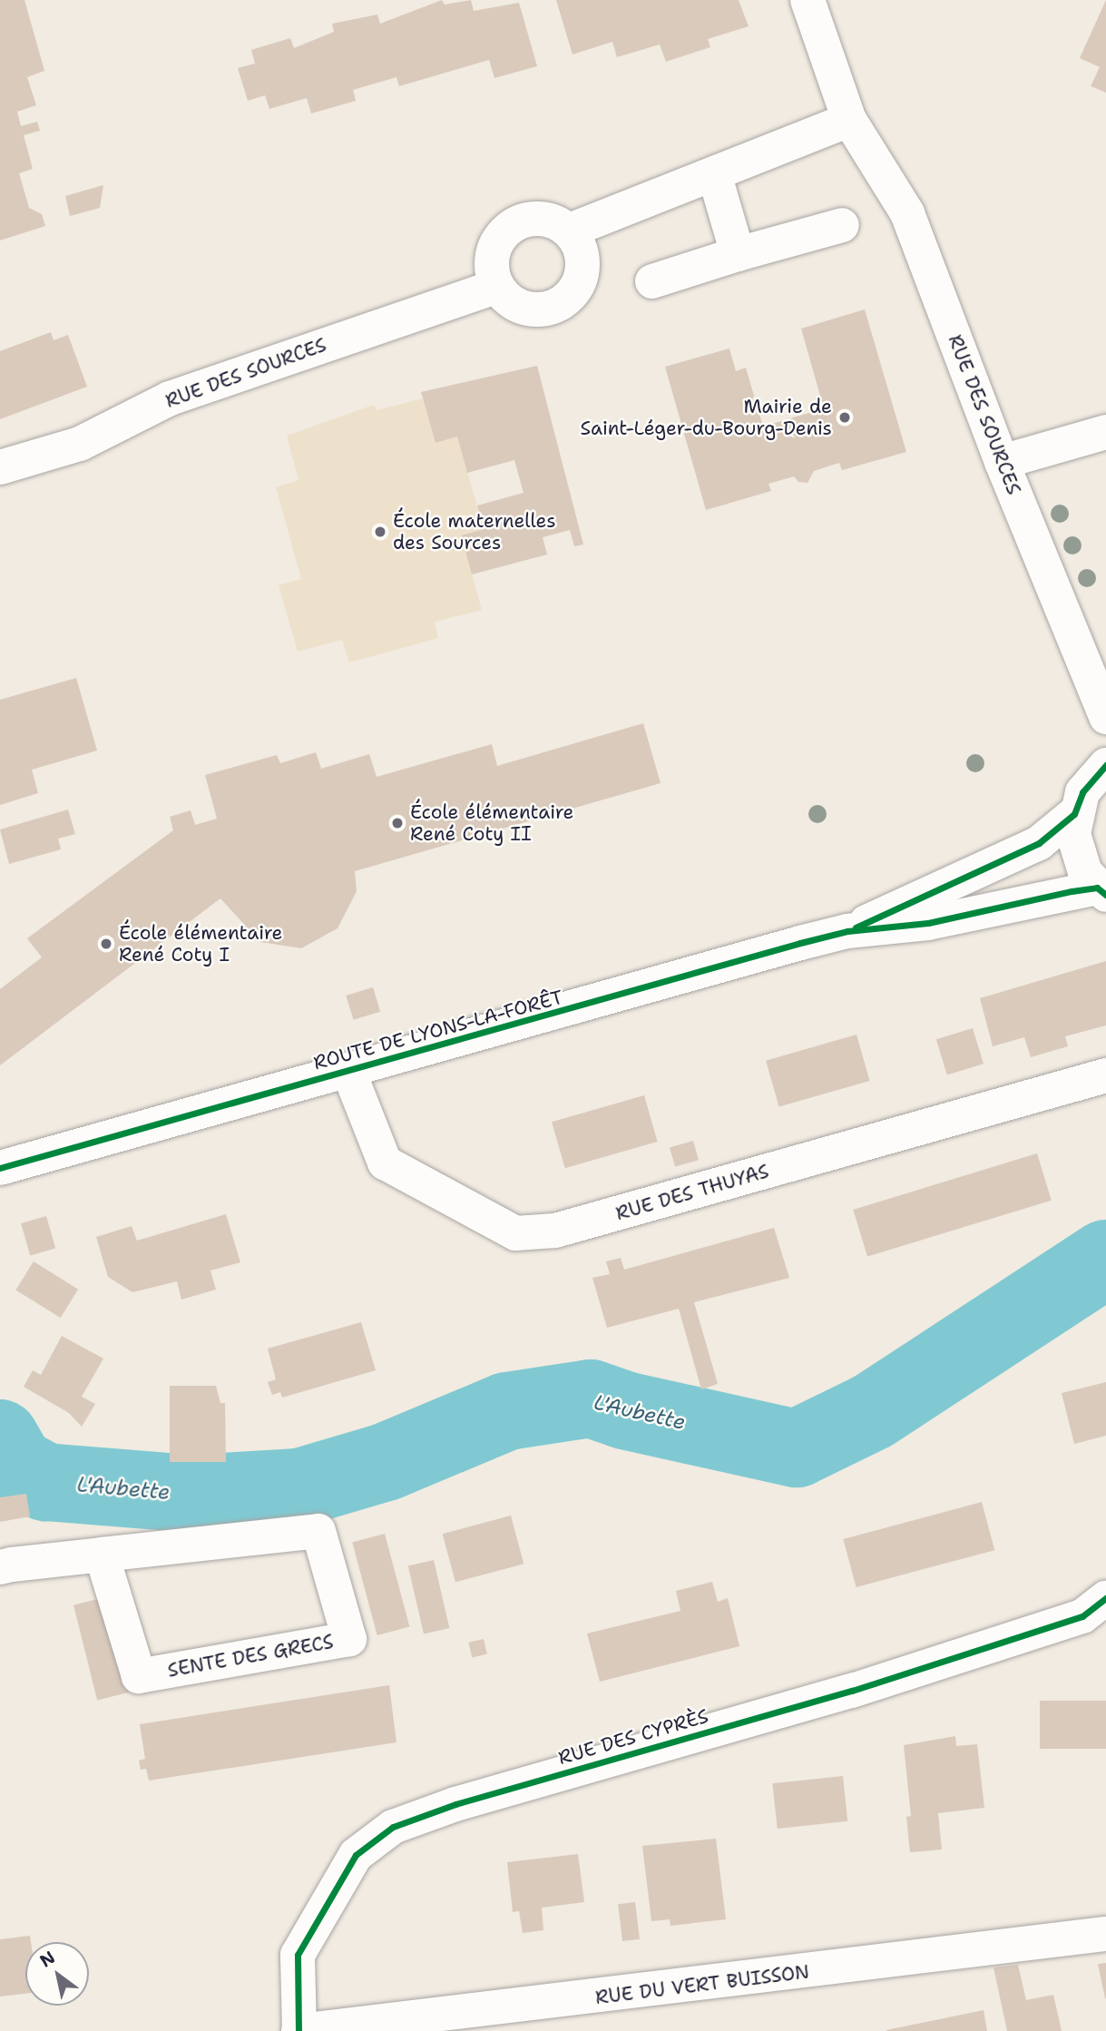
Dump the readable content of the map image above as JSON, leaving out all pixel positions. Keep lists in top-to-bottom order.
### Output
{
  "streets": {
    "street": [
      "RUE DES SOURCES",
      "ROUTE DE LYONS-LA-FORÊT",
      "RUE DES THUYAS",
      "SENTE DES GRECS",
      "RUE DES CYPRÈS",
      "RUE DU VERT BUISSON"
    ]
  },
  "crossings": [
    ["ROUTE DE LYONS-LA-FORÊT", "RUE DES THUYAS"],
    ["RUE DES CYPRÈS", "RUE DU VERT BUISSON"]
  ],
  "water": ["L'Aubette"],
  "places": [
    "Mairie de Saint-Léger-du-Bourg-Denis",
    "École maternelles des Sources",
    "École élémentaire René Coty II",
    "École élémentaire René Coty I"
  ],
  "north": "top left"
}
